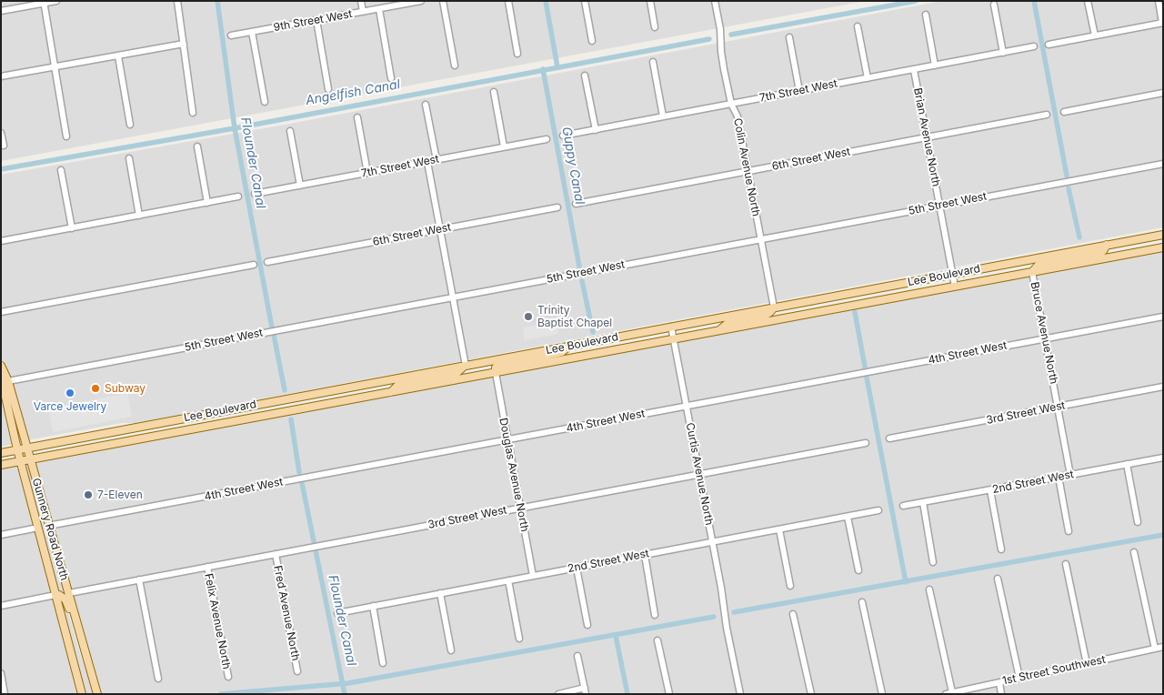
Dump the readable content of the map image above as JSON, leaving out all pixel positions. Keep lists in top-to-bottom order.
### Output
{
  "streets": {
    "main road": ["Lee Boulevard", "Gunnery Road North"],
    "street": [
      "9th Street West",
      "7th Street West",
      "Brian Avenue North",
      "6th Street West",
      "Colin Avenue North",
      "5th Street West",
      "Bruce Avenue North",
      "4th Street West",
      "3rd Street West",
      "Curtis Avenue North",
      "Douglas Avenue North",
      "2nd Street West",
      "Fred Avenue North",
      "Felix Avenue North",
      "1st Street Southwest"
    ]
  },
  "crossings": [
    ["7th Street West", "Brian Avenue North"],
    ["7th Street West", "Colin Avenue North"],
    ["Brian Avenue North", "6th Street West"],
    ["Brian Avenue North", "5th Street West"],
    ["Brian Avenue North", "Lee Boulevard"],
    ["6th Street West", "Colin Avenue North"],
    ["Colin Avenue North", "5th Street West"],
    ["Colin Avenue North", "Lee Boulevard"],
    ["5th Street West", "Gunnery Road North"],
    ["Lee Boulevard", "Bruce Avenue North"],
    ["Lee Boulevard", "Curtis Avenue North"],
    ["Lee Boulevard", "Douglas Avenue North"],
    ["Lee Boulevard", "Gunnery Road North"],
    ["Bruce Avenue North", "4th Street West"],
    ["Bruce Avenue North", "3rd Street West"],
    ["Bruce Avenue North", "2nd Street West"],
    ["4th Street West", "Curtis Avenue North"],
    ["4th Street West", "Douglas Avenue North"],
    ["4th Street West", "Gunnery Road North"],
    ["3rd Street West", "Curtis Avenue North"],
    ["3rd Street West", "Douglas Avenue North"],
    ["3rd Street West", "Gunnery Road North"],
    ["3rd Street West", "Fred Avenue North"],
    ["3rd Street West", "Felix Avenue North"],
    ["Curtis Avenue North", "2nd Street West"],
    ["Douglas Avenue North", "2nd Street West"]
  ],
  "water": ["Angelfish Canal", "Flounder Canal", "Guppy Canal"],
  "places": [
    "Trinity Baptist Chapel",
    "Subway",
    "Varce Jewelry",
    "7-Eleven"
  ]
}
